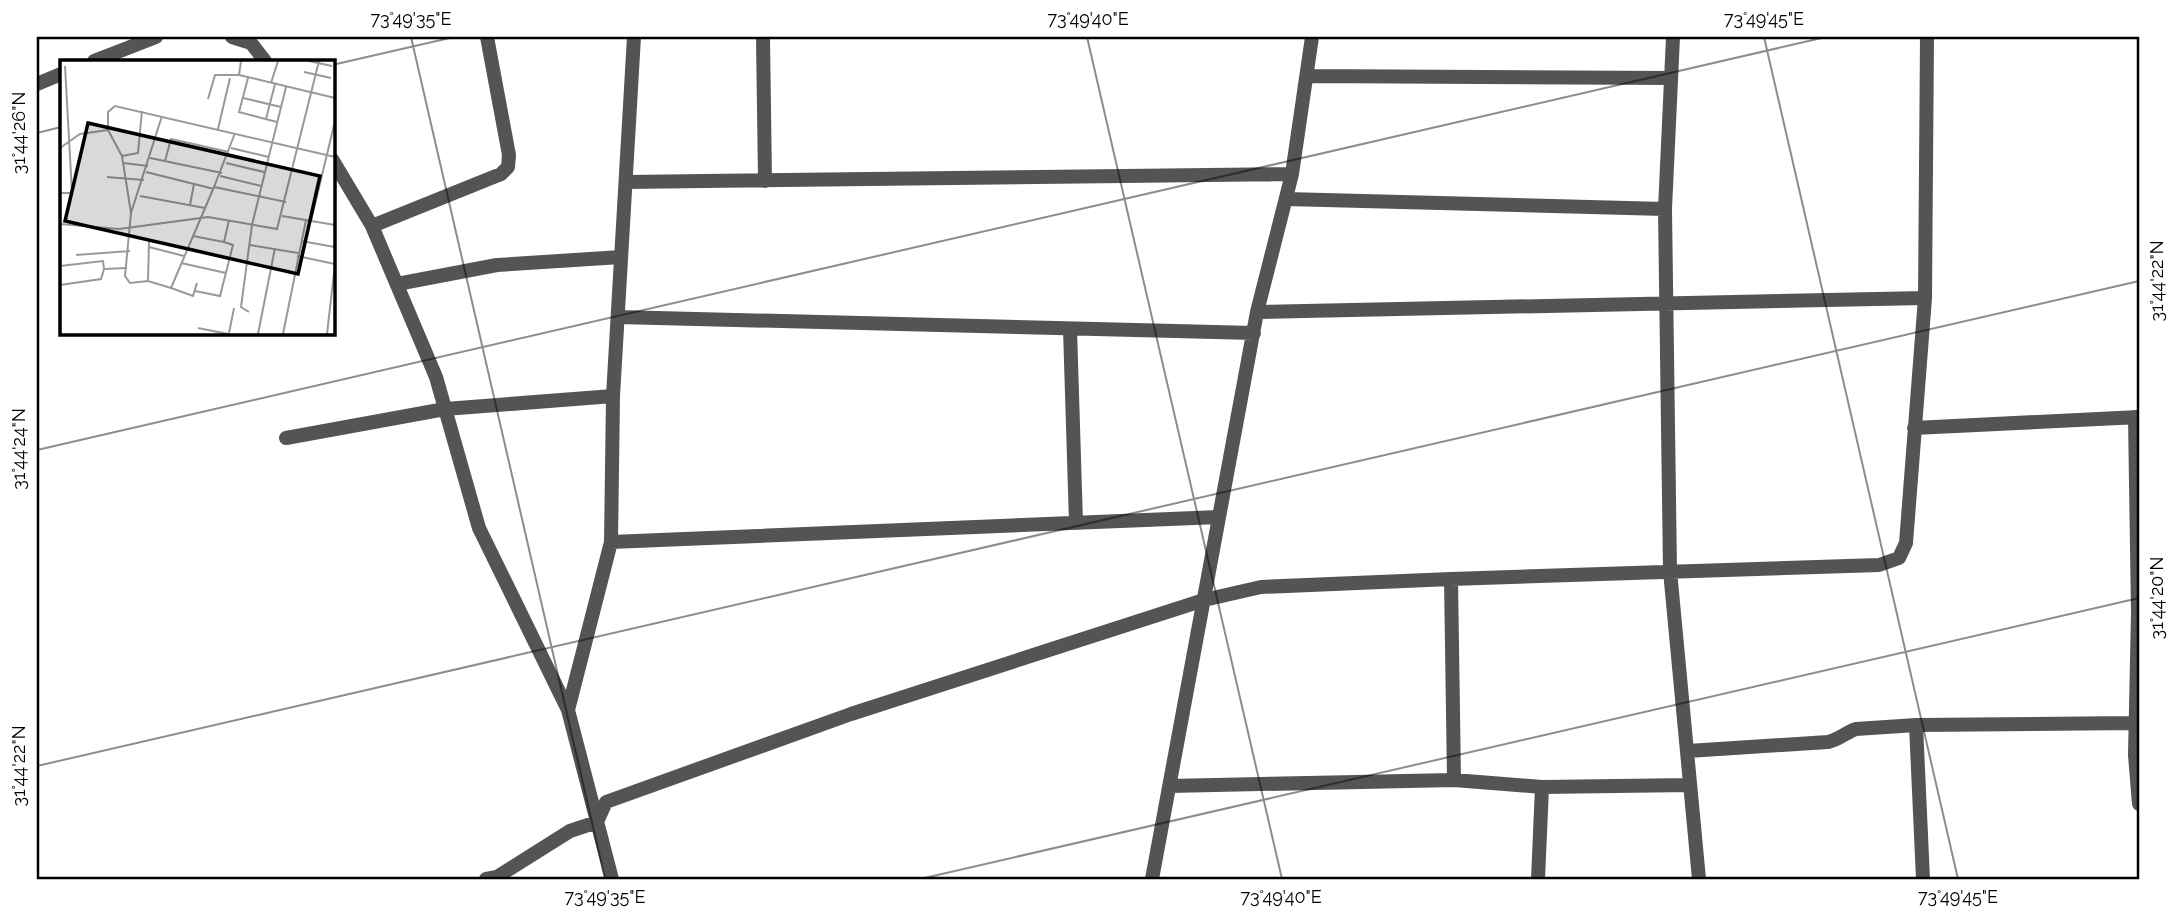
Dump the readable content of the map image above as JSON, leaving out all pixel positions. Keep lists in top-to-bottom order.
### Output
{
  "coordinates": [
    "73°49'35\"E",
    "73°49'40\"E",
    "73°49'45\"E",
    "31°44'26\"N",
    "31°44'22\"N",
    "31°44'24\"N",
    "31°44'20\"N"
  ]
}
